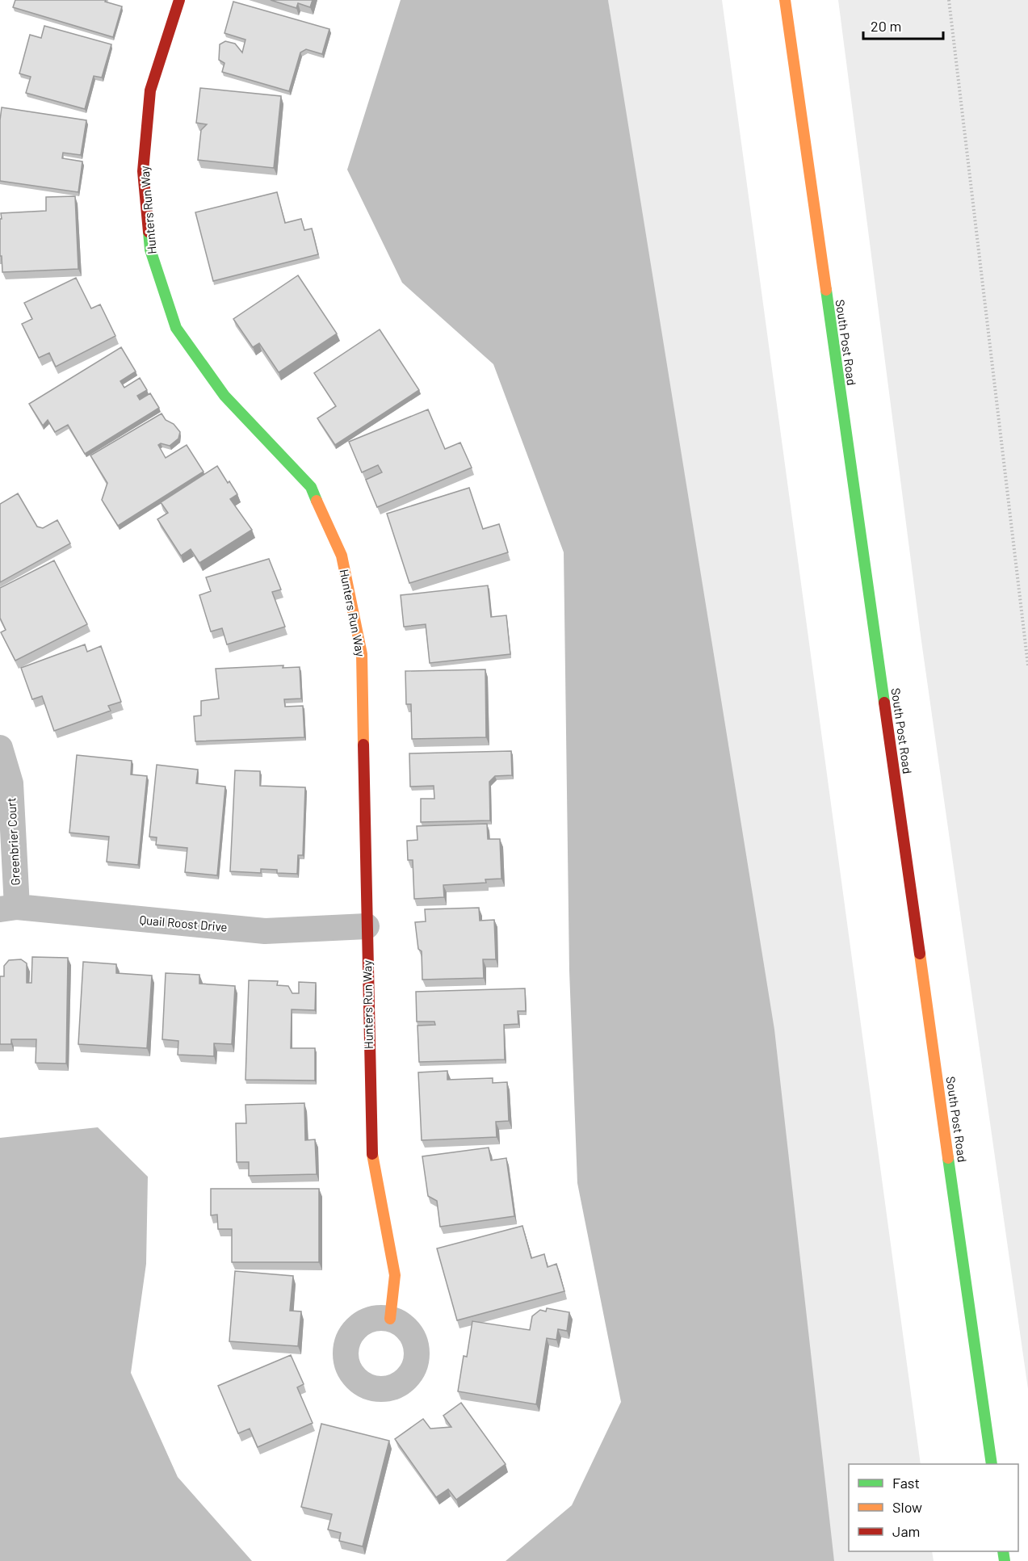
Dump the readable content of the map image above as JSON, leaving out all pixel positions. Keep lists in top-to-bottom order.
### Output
{
  "streets": {
    "street": [
      "Hunters Run Way",
      "South Post Road",
      "Greenbrier Court",
      "Quail Roost Drive"
    ]
  },
  "crossings": [
    ["Hunters Run Way", "Quail Roost Drive"],
    ["Greenbrier Court", "Quail Roost Drive"]
  ],
  "legend": ["Fast", "Slow", "Jam"],
  "scale_bar": "20 m"
}
